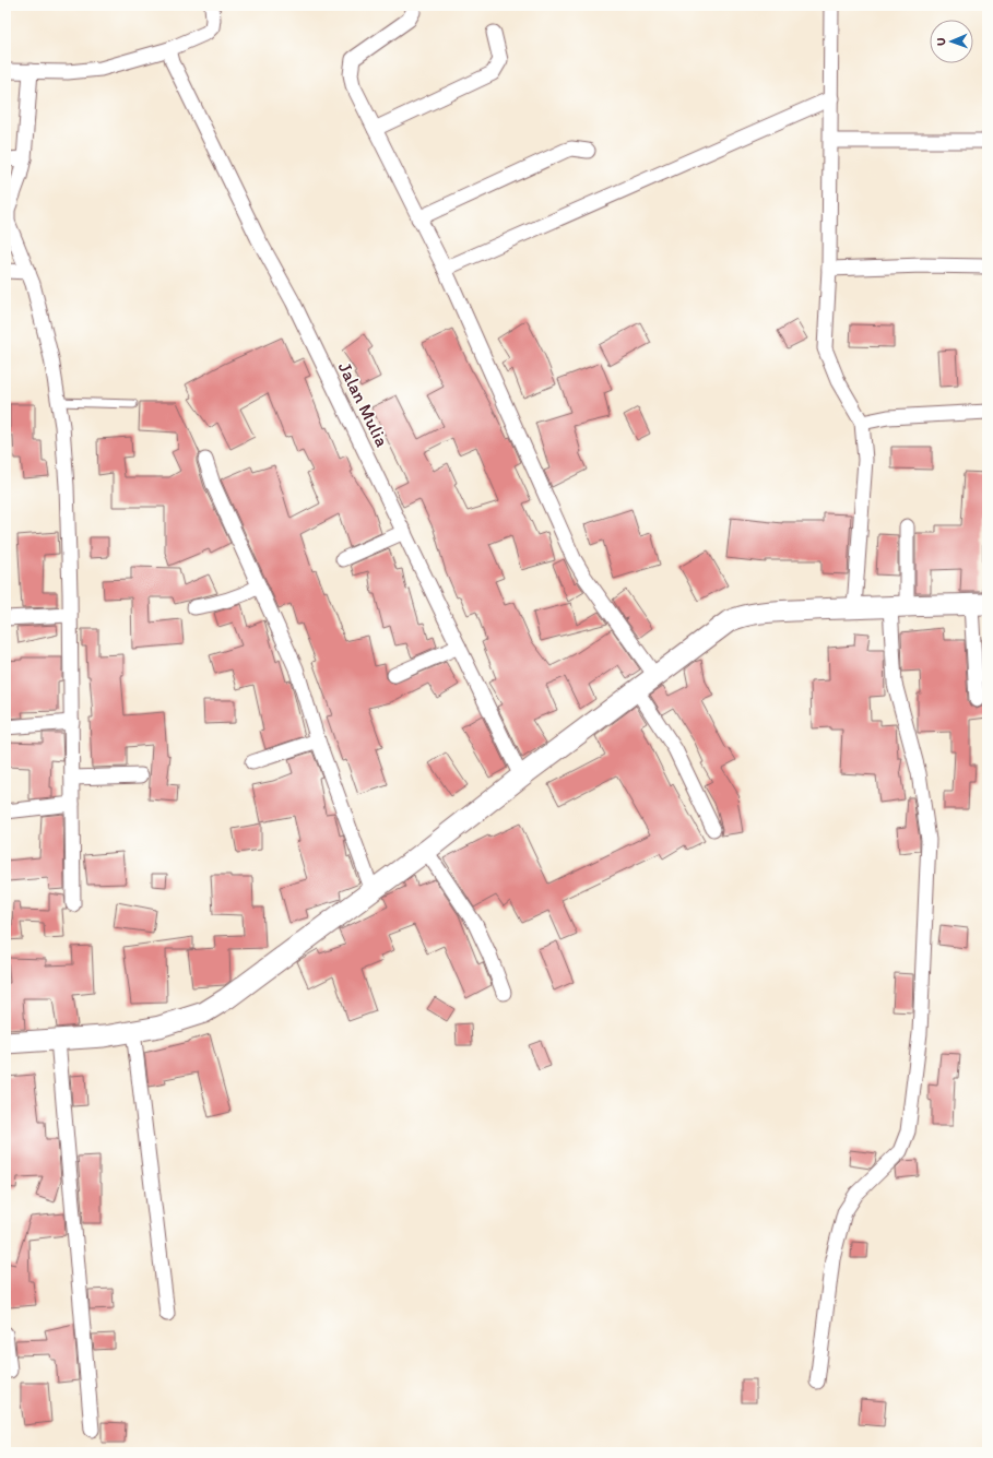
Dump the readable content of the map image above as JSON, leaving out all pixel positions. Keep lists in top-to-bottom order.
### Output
{
  "streets": {
    "street": ["Jalan Mulia"]
  },
  "north": "left"
}
